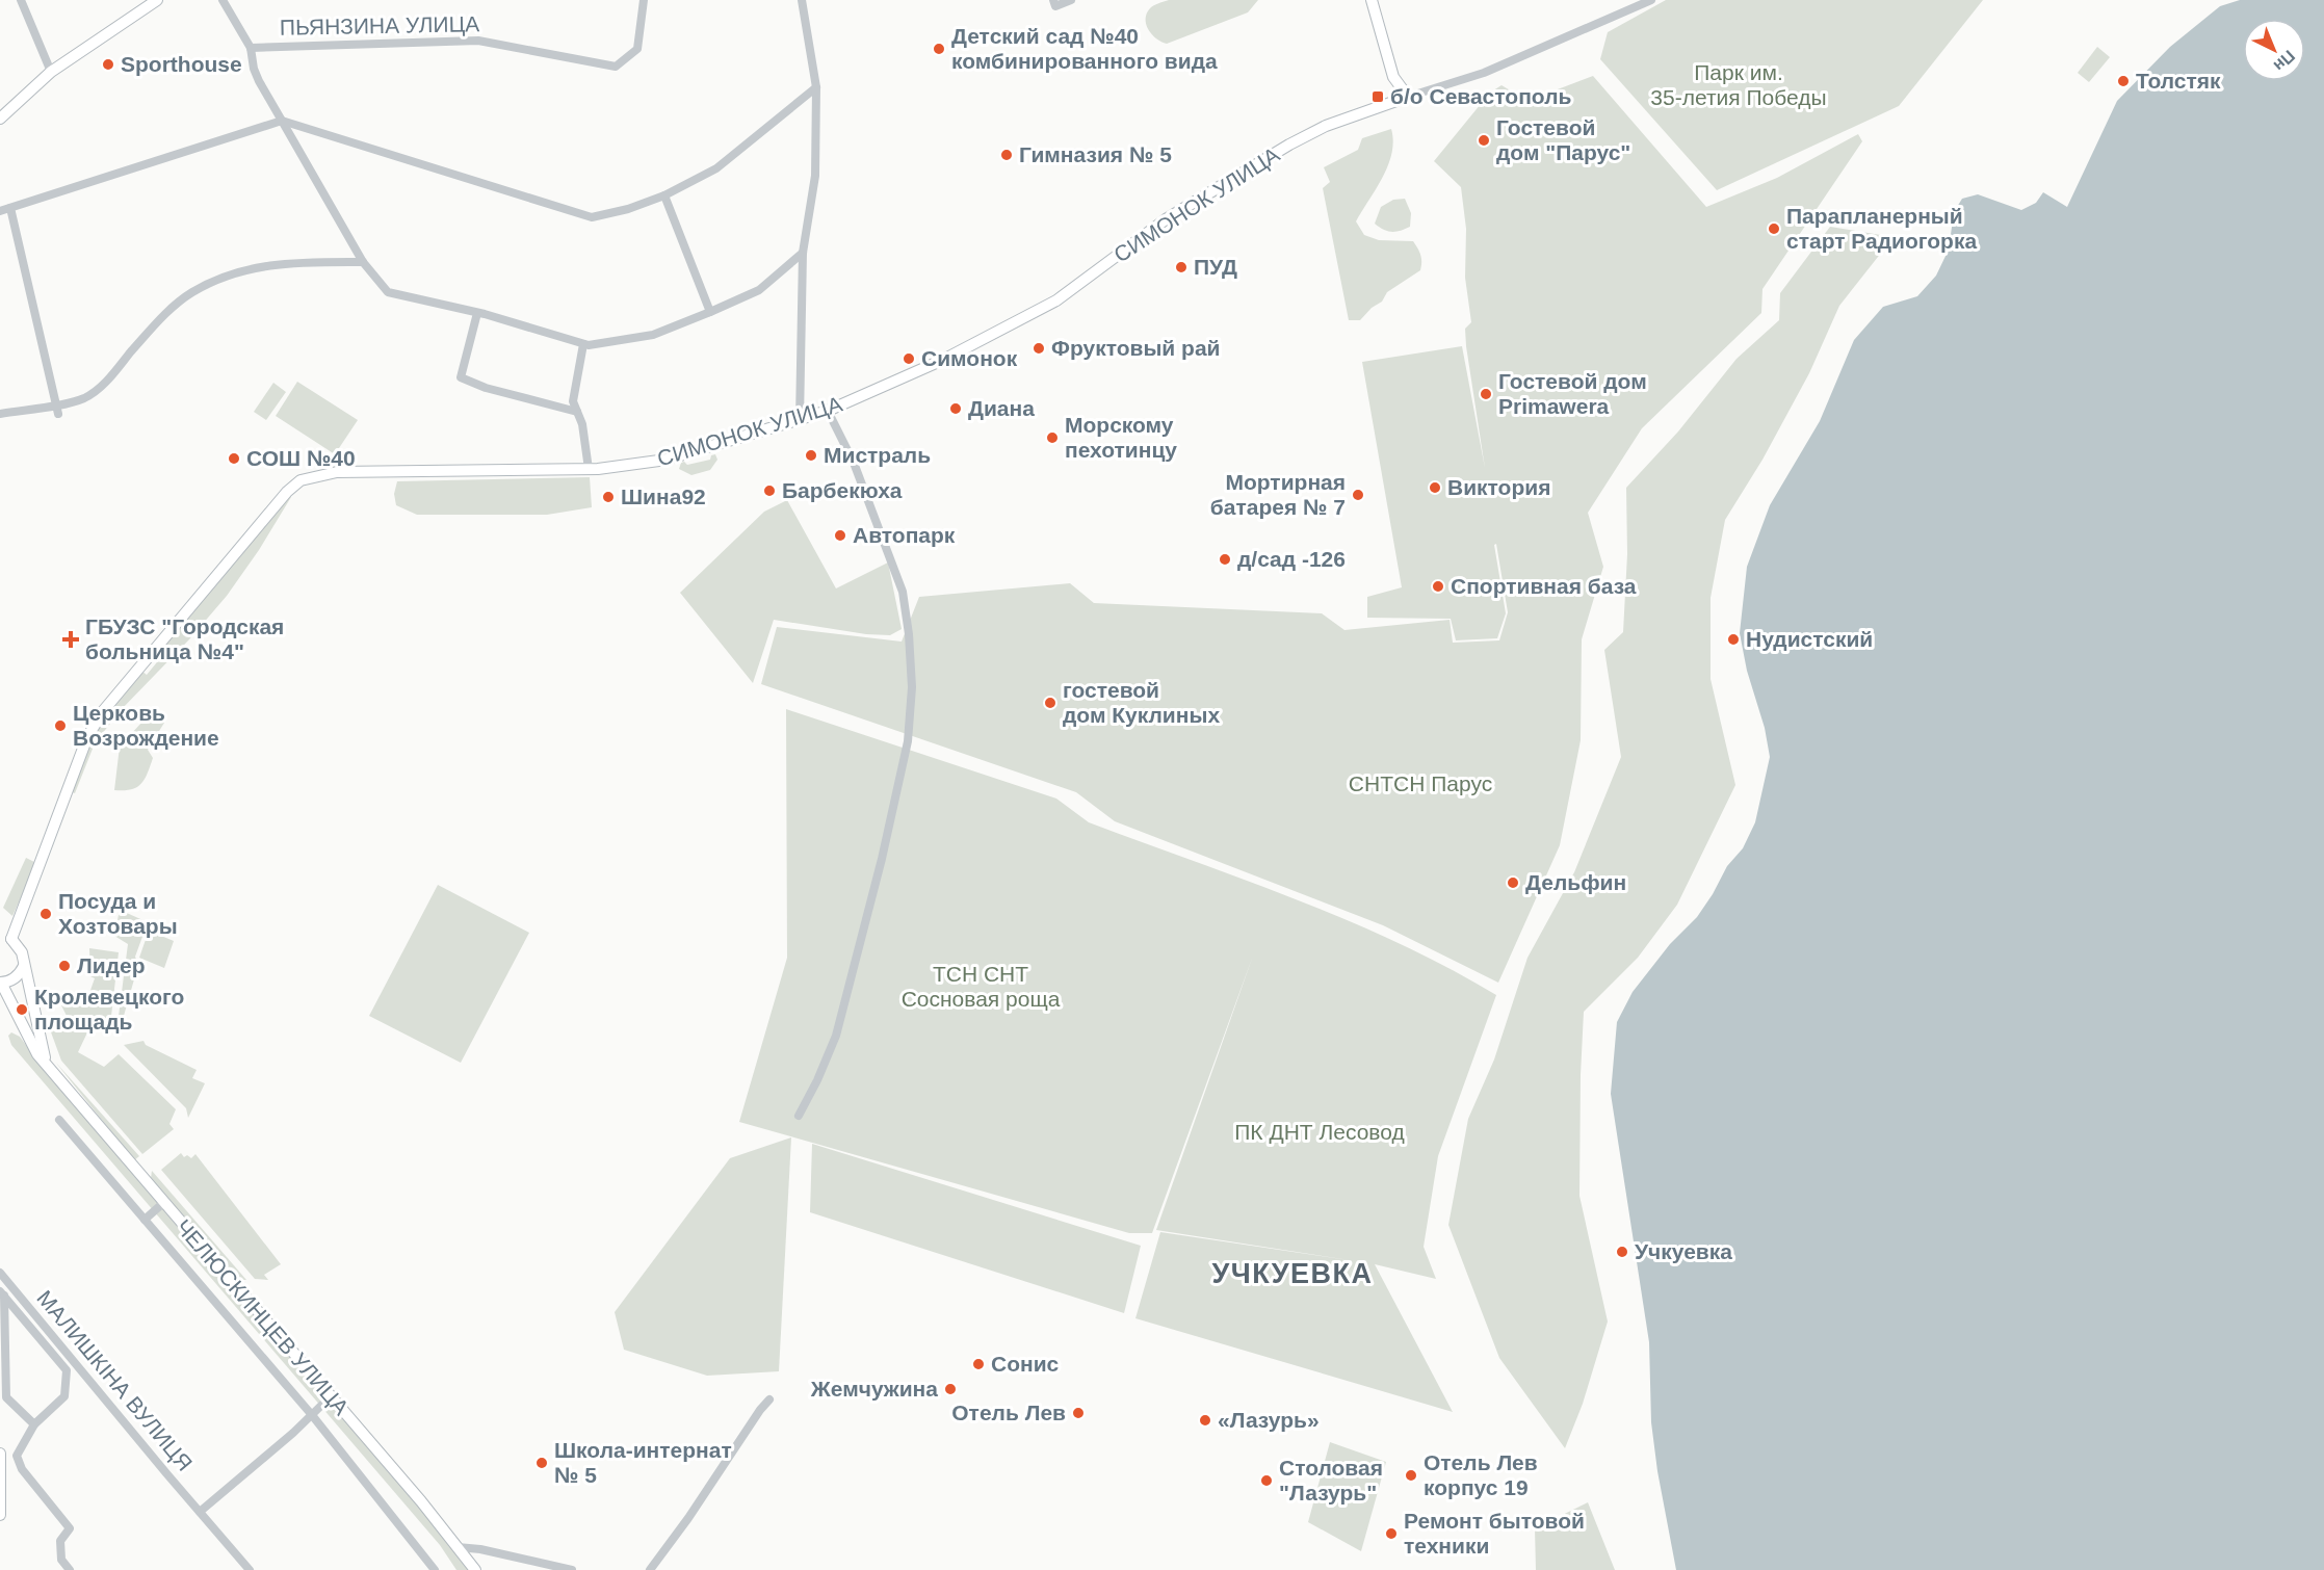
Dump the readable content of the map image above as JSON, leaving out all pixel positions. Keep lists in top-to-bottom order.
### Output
{
  "streets": {
    "street": [
      "ПЬЯНЗИНА УЛИЦА",
      "СИМОНОК УЛИЦА",
      "ЧЕЛЮСКИНЦЕВ УЛИЦА",
      "МАЛИШКІНА ВУЛИЦЯ"
    ]
  },
  "districts": ["УЧКУЕВКА"],
  "parks": [
    "Парк им. 35-летия Победы",
    "СНТСН Парус",
    "ТСН СНТ Сосновая роща",
    "ПК ДНТ Лесовод"
  ],
  "places": {
    "other": [
      "Детский сад №40 комбинированного вида",
      "Sporthouse",
      "Толстяк",
      "Гостевой дом \"Парус\"",
      "Гимназия № 5",
      "Парапланерный старт Радиогорка",
      "ПУД",
      "Фруктовый рай",
      "Симонок",
      "Гостевой дом Primawera",
      "Диана",
      "Морскому пехотинцу",
      "Мистраль",
      "СОШ №40",
      "Виктория",
      "Барбекюха",
      "Мортирная батарея № 7",
      "Шина92",
      "Автопарк",
      "д/сад -126",
      "Спортивная база",
      "Нудистский",
      "гостевой дом Куклиных",
      "Церковь Возрождение",
      "Дельфин",
      "Посуда и Хозтовары",
      "Лидер",
      "Кролевецкого площадь",
      "Учкуевка",
      "Сонис",
      "Жемчужина",
      "Отель Лев",
      "«Лазурь»",
      "Школа-интернат № 5",
      "Отель Лев корпус 19",
      "Столовая \"Лазурь\"",
      "Ремонт бытовой техники"
    ],
    "transit": ["б/о Севастополь"],
    "health": ["ГБУЗС \"Городская больница №4\""]
  },
  "north": "bottom right"
}
